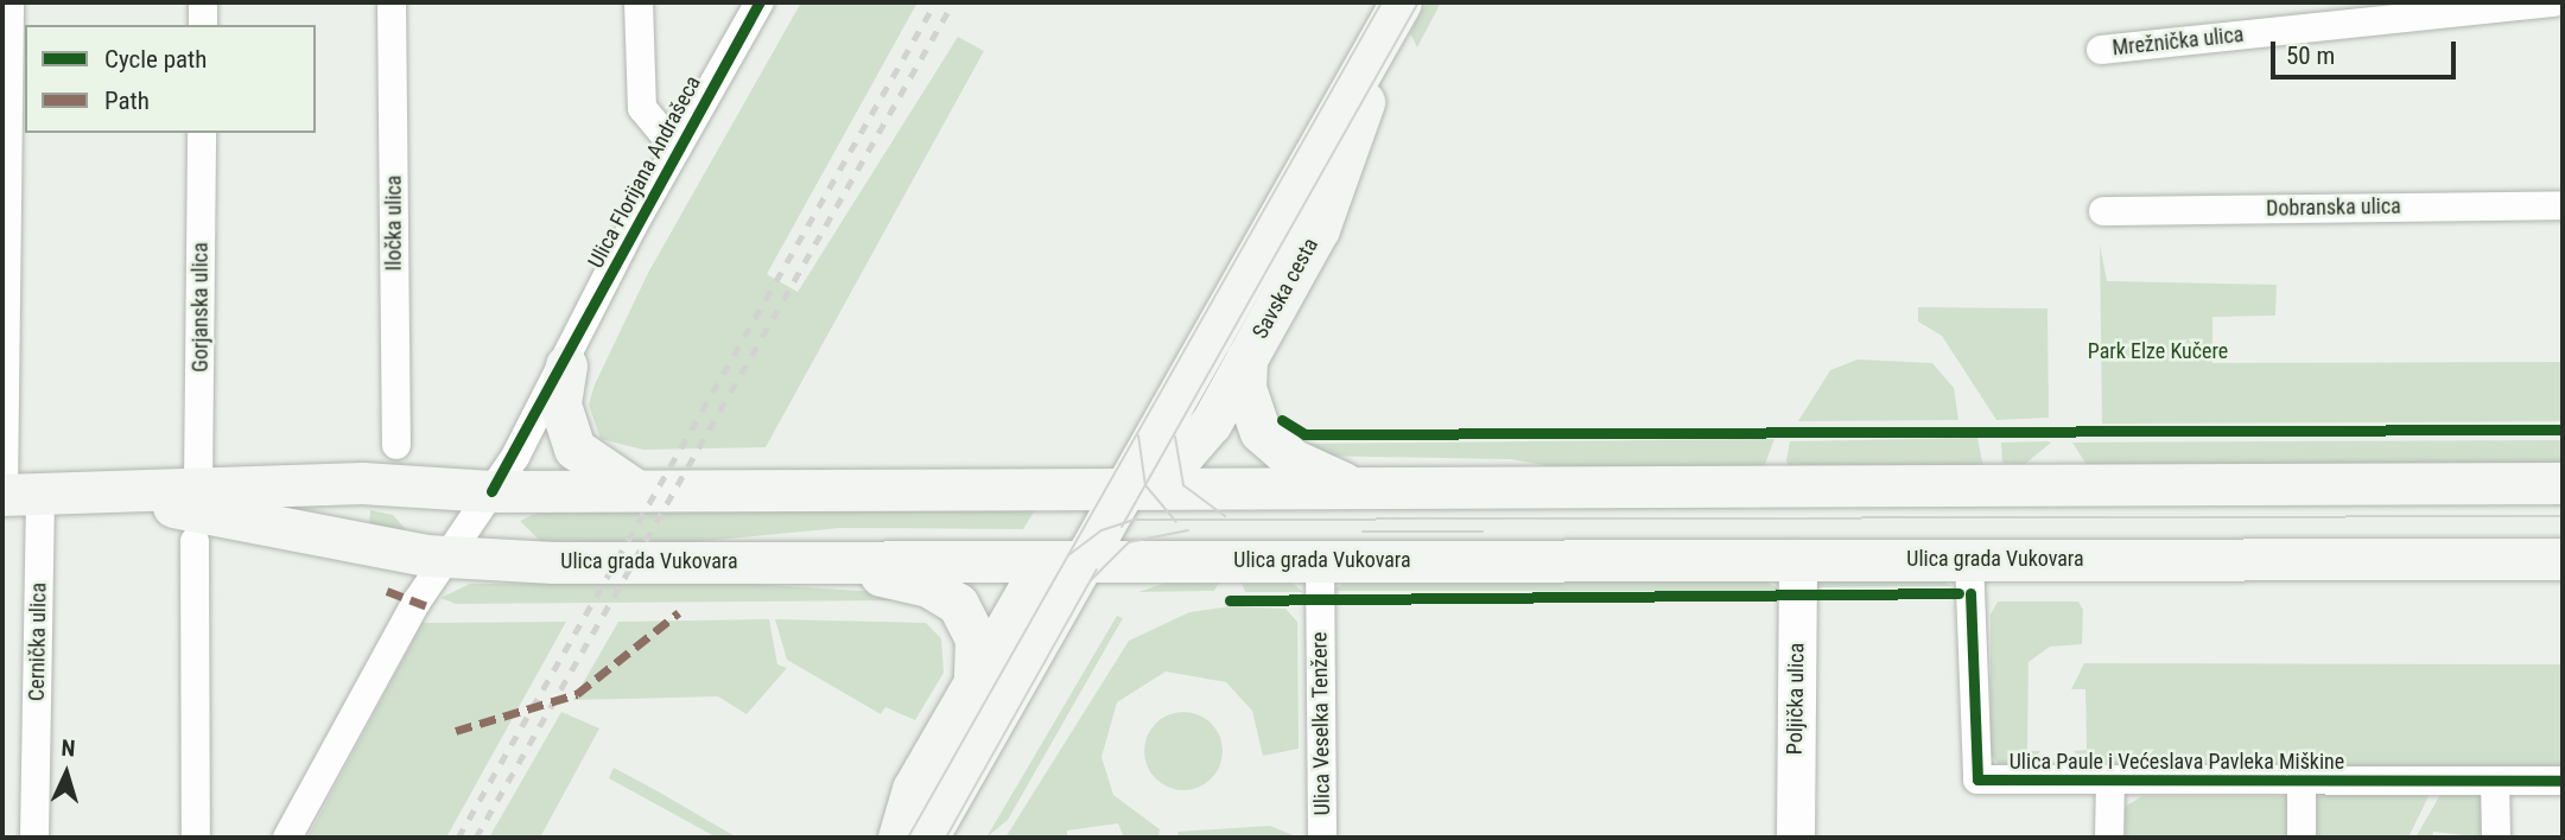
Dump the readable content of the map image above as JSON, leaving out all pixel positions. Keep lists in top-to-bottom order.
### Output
{
  "streets": {
    "main road": ["Savska cesta", "Ulica grada Vukovara"],
    "street": [
      "Mrežnička ulica",
      "Ulica Florijana Andrašeca",
      "Dobranska ulica",
      "Iločka ulica",
      "Gorjanska ulica",
      "Cernička ulica",
      "Poljička ulica",
      "Ulica Veselka Tenžere",
      "Ulica Paule i Većeslava Pavleka Miškine"
    ]
  },
  "crossings": [
    ["Ulica Florijana Andrašeca", "Ulica grada Vukovara"],
    ["Savska cesta", "Ulica grada Vukovara"],
    ["Gorjanska ulica", "Ulica grada Vukovara"],
    ["Ulica grada Vukovara", "Cernička ulica"],
    ["Ulica grada Vukovara", "Poljička ulica"],
    ["Ulica grada Vukovara", "Ulica Veselka Tenžere"],
    ["Ulica grada Vukovara", "Ulica Paule i Većeslava Pavleka Miškine"]
  ],
  "parks": ["Park Elze Kučere"],
  "legend": ["Cycle path", "Path"],
  "scale_bar": "50 m",
  "north": "top"
}
